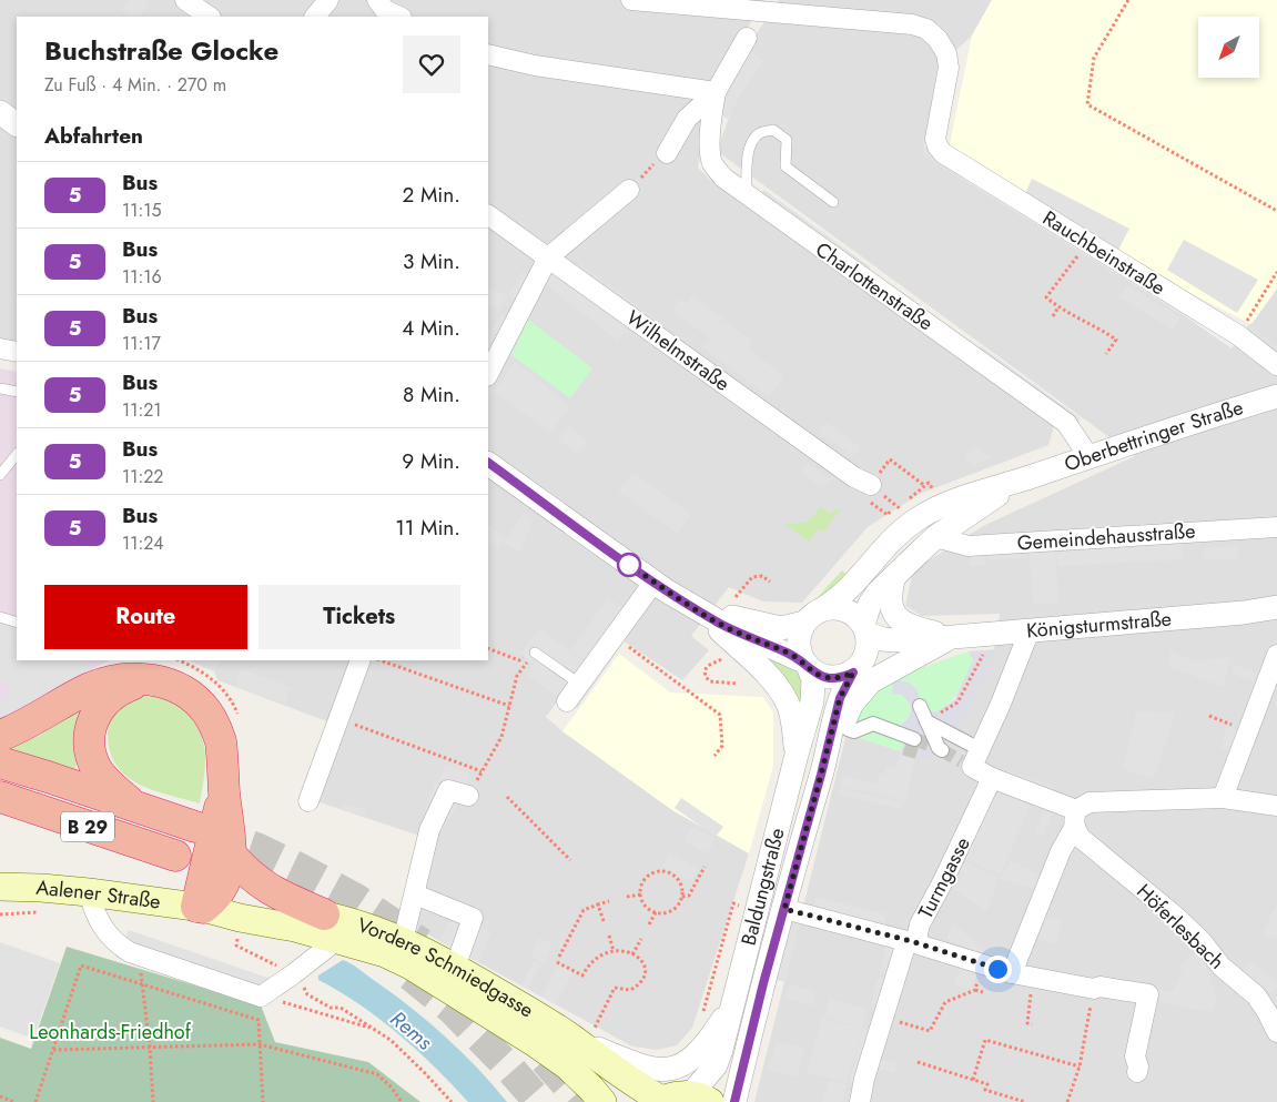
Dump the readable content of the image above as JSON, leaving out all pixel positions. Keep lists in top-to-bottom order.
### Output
{
  "streets": {
    "highway": ["B 29"],
    "main road": ["Aalener Straße", "Vordere Schmiedgasse"],
    "street": [
      "Rauchbeinstraße",
      "Charlottenstraße",
      "Wilhelmstraße",
      "Oberbettringer Straße",
      "Gemeindehausstraße",
      "Königsturmstraße",
      "Turmgasse",
      "Baldungstraße",
      "Höferlesbach"
    ]
  },
  "crossings": [
    ["Charlottenstraße", "Oberbettringer Straße"],
    ["Oberbettringer Straße", "Gemeindehausstraße"],
    ["Oberbettringer Straße", "Königsturmstraße"],
    ["Oberbettringer Straße", "Baldungstraße"],
    ["Königsturmstraße", "Baldungstraße"],
    ["Aalener Straße", "Vordere Schmiedgasse"]
  ],
  "water": ["Rems"],
  "parks": ["Leonhards-Friedhof"],
  "lines": ["bus line 5"],
  "north": "bottom left",
  "page": {
    "heading": [
      ["Buchstraße Glocke", "Zu Fuß · 4 Min. · 270 m"],
      "Abfahrten"
    ],
    "list": [
      {
        "mark": "5",
        "name": "Bus",
        "note": "11:15",
        "value": "2 Min."
      },
      {
        "mark": "5",
        "name": "Bus",
        "note": "11:16",
        "value": "3 Min."
      },
      {
        "mark": "5",
        "name": "Bus",
        "note": "11:17",
        "value": "4 Min."
      },
      {
        "mark": "5",
        "name": "Bus",
        "note": "11:21",
        "value": "8 Min."
      },
      {
        "mark": "5",
        "name": "Bus",
        "note": "11:22",
        "value": "9 Min."
      },
      {
        "mark": "5",
        "name": "Bus",
        "note": "11:24",
        "value": "11 Min."
      }
    ],
    "buttons": ["Route", "Tickets"]
  }
}
